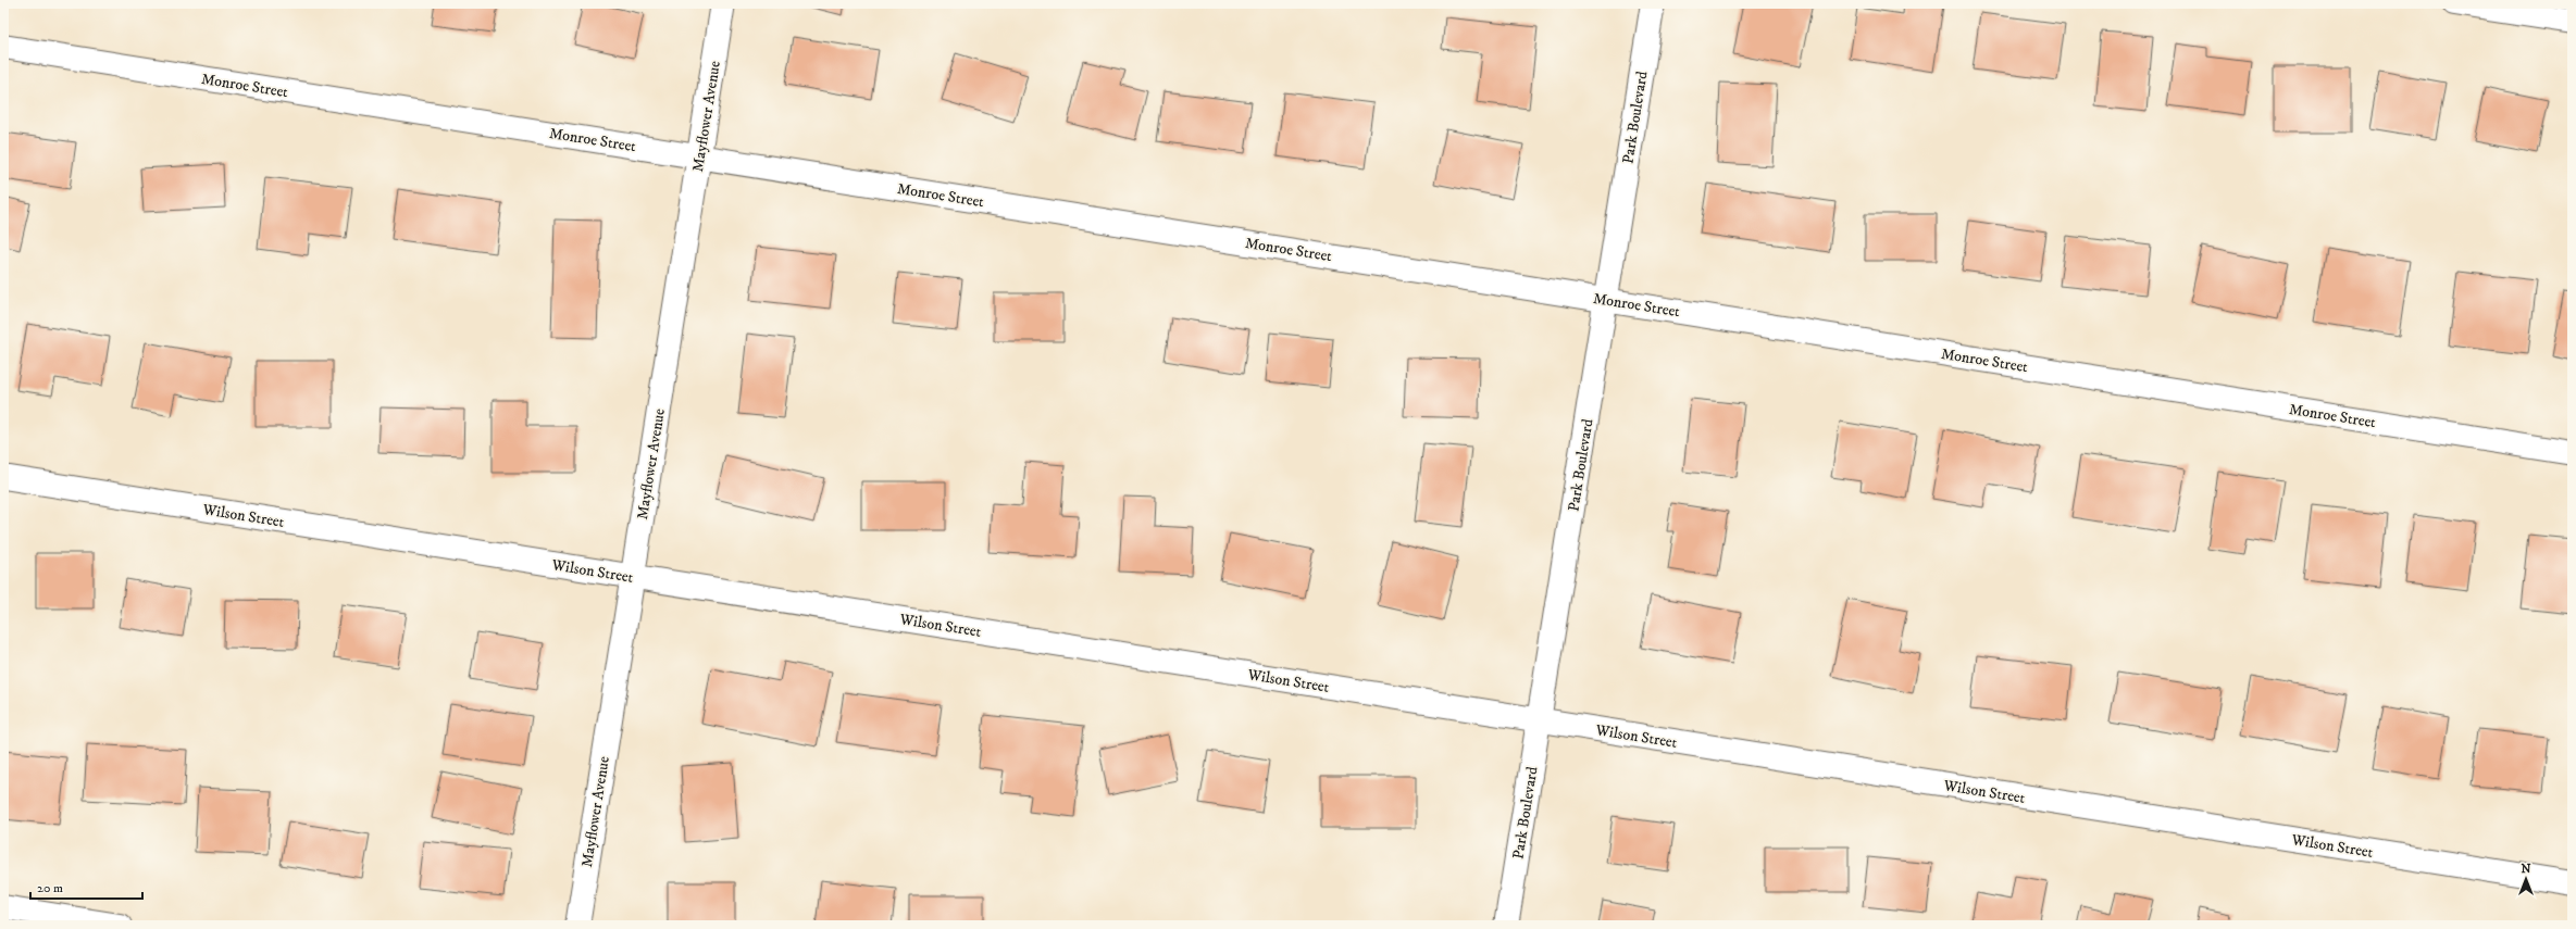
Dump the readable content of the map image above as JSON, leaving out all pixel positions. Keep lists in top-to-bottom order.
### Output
{
  "streets": {
    "street": [
      "Monroe Street",
      "Mayflower Avenue",
      "Park Boulevard",
      "Wilson Street"
    ]
  },
  "crossings": [
    ["Monroe Street", "Mayflower Avenue"],
    ["Monroe Street", "Park Boulevard"],
    ["Mayflower Avenue", "Wilson Street"],
    ["Park Boulevard", "Wilson Street"]
  ],
  "scale_bar": "20 m",
  "north": "top"
}
